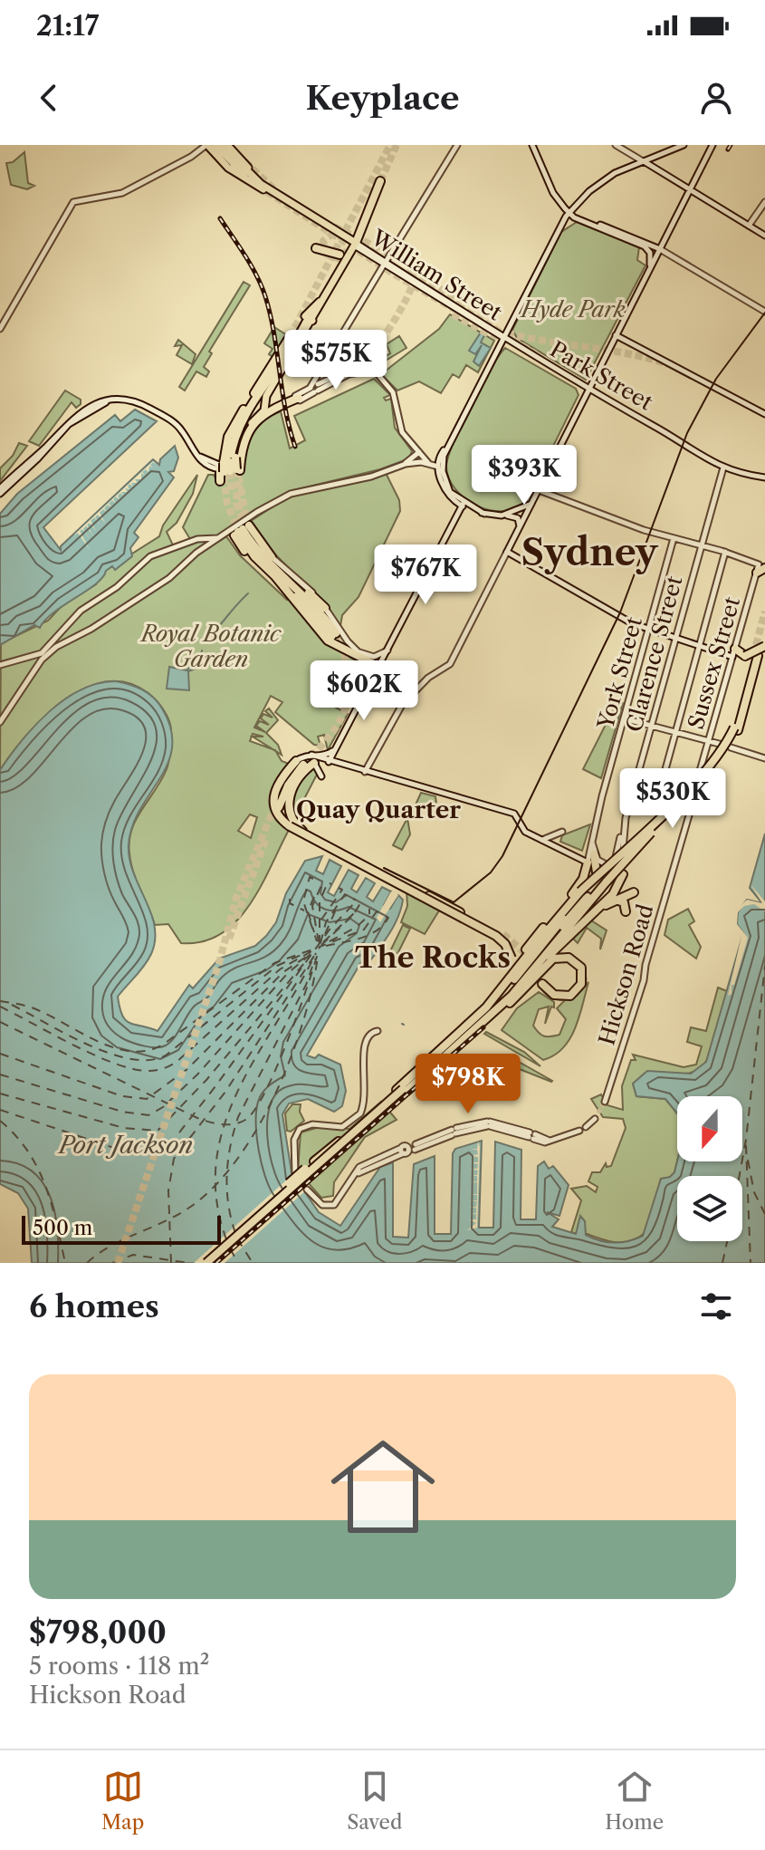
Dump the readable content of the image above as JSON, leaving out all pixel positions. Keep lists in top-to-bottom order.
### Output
{
  "streets": {
    "main road": ["William Street"],
    "street": [
      "Park Street",
      "Clarence Street",
      "Sussex Street",
      "York Street",
      "Hickson Road"
    ]
  },
  "crossings": [
    ["William Street", "Park Street"],
    ["Park Street", "Clarence Street"]
  ],
  "districts": ["Sydney", "Quay Quarter", "The Rocks"],
  "water": ["Port Jackson"],
  "parks": ["Hyde Park", "Royal Botanic Garden"],
  "scale_bar": "500 m",
  "north": "bottom",
  "page": {
    "status": "21:17",
    "header": "Keyplace",
    "price": [
      "$575K",
      "$393K",
      "$767K",
      "$602K",
      "$530K",
      "$798K"
    ],
    "scale": "500 m",
    "heading": "6 homes",
    "list": [
      {
        "name": "$798,000",
        "note": "5 rooms · 118 m² · Hickson Road"
      }
    ],
    "tabs": ["Map", "Saved", "Home"]
  }
}
